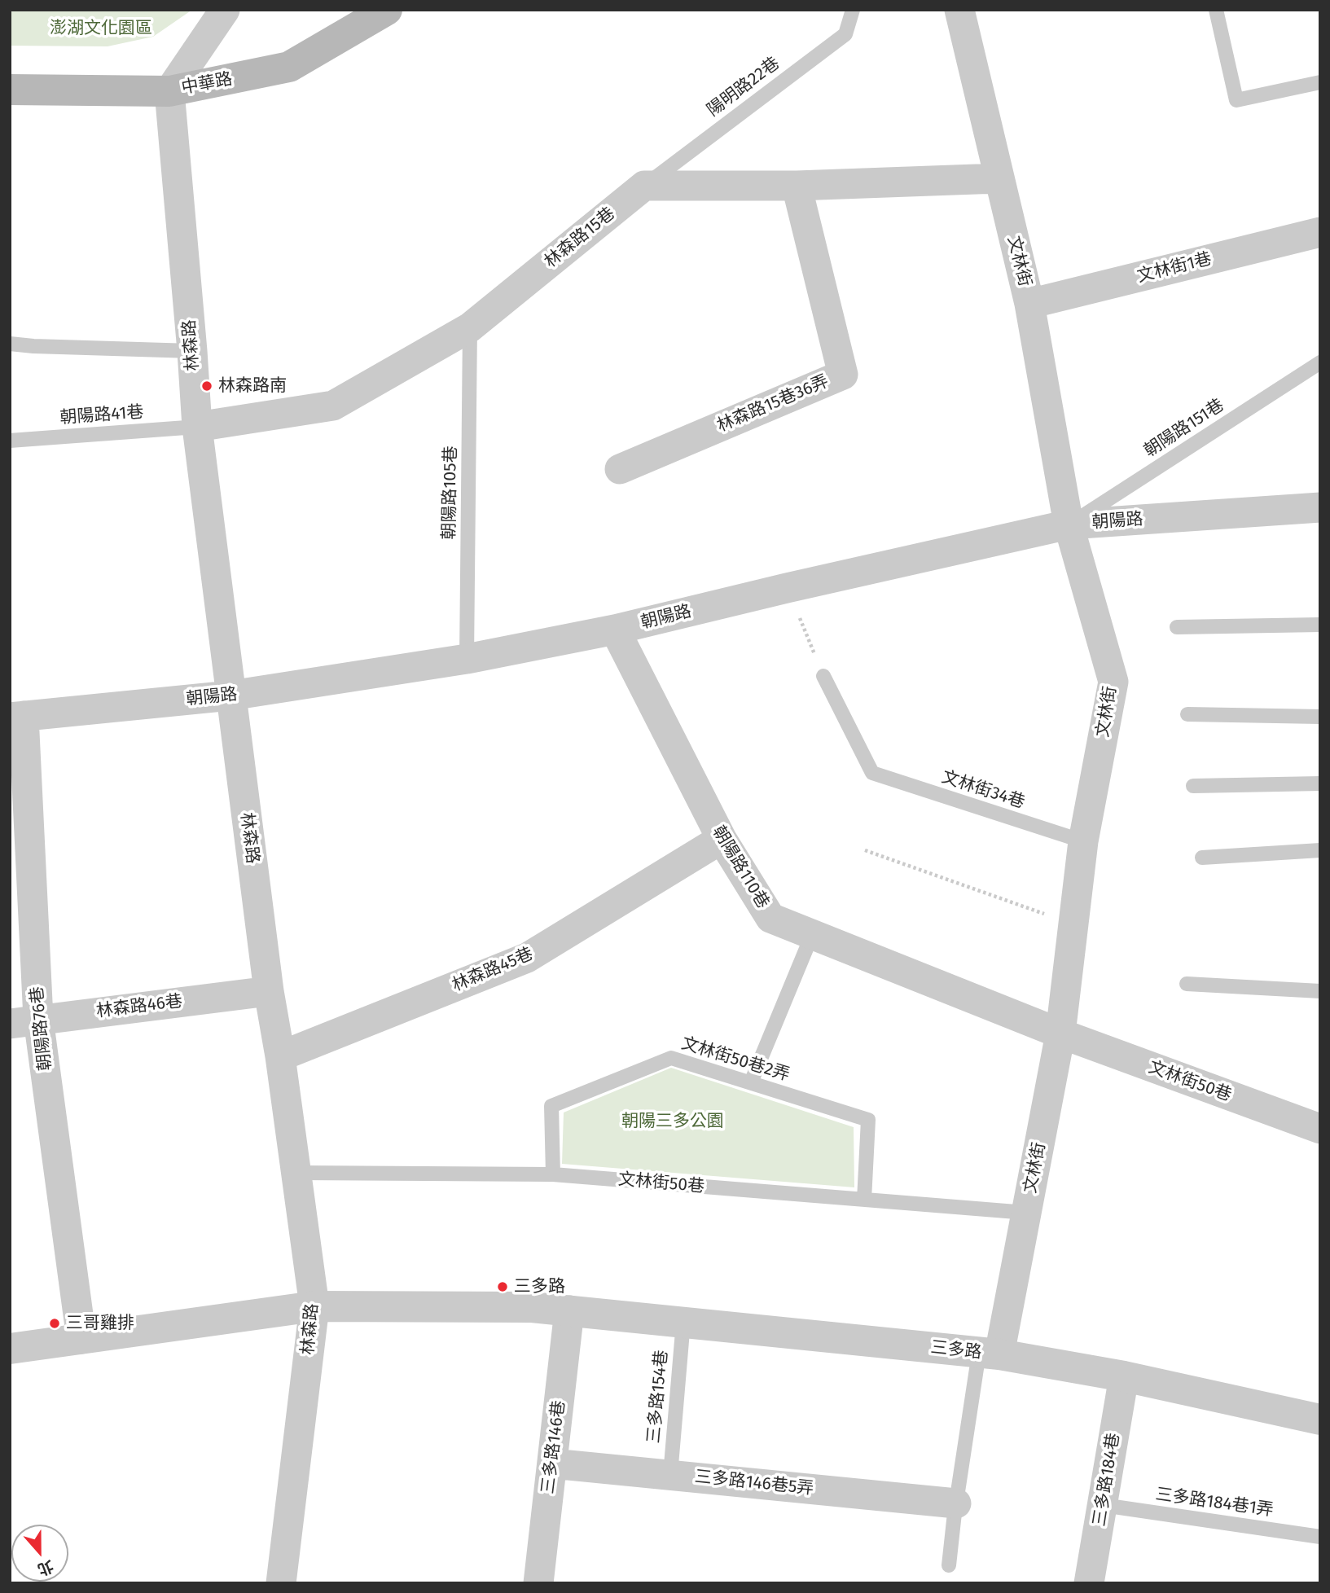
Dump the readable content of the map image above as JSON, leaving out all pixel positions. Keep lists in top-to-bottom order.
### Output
{
  "streets": {
    "main road": ["中華路"],
    "street": [
      "林森路15巷",
      "文林街",
      "文林街1巷",
      "林森路",
      "林森路15巷36弄",
      "朝陽路",
      "朝陽路110巷",
      "林森路45巷",
      "林森路46巷",
      "朝陽路76巷",
      "文林街50巷",
      "三多路",
      "三多路146巷",
      "三多路184巷",
      "三多路146巷5弄"
    ],
    "lane": [
      "陽明路22巷",
      "朝陽路41巷",
      "朝陽路151巷",
      "朝陽路105巷",
      "文林街34巷",
      "文林街50巷2弄",
      "三多路154巷",
      "三多路184巷1弄"
    ]
  },
  "crossings": [
    ["中華路", "林森路"],
    ["陽明路22巷", "林森路15巷"],
    ["林森路15巷", "林森路"],
    ["林森路15巷", "朝陽路41巷"],
    ["林森路15巷", "朝陽路105巷"],
    ["文林街", "文林街1巷"],
    ["文林街", "朝陽路151巷"],
    ["文林街", "朝陽路"],
    ["文林街", "文林街34巷"],
    ["文林街", "朝陽路110巷"],
    ["文林街", "文林街50巷"],
    ["文林街", "三多路"],
    ["林森路", "朝陽路41巷"],
    ["林森路", "朝陽路"],
    ["林森路", "林森路45巷"],
    ["林森路", "林森路46巷"],
    ["林森路", "文林街50巷"],
    ["林森路", "三多路"],
    ["朝陽路151巷", "朝陽路"],
    ["朝陽路105巷", "朝陽路"],
    ["朝陽路", "朝陽路110巷"],
    ["朝陽路", "朝陽路76巷"],
    ["朝陽路110巷", "林森路45巷"],
    ["朝陽路110巷", "文林街50巷"],
    ["林森路46巷", "朝陽路76巷"],
    ["朝陽路76巷", "三多路"],
    ["文林街50巷2弄", "文林街50巷"],
    ["三多路", "三多路154巷"],
    ["三多路", "三多路146巷"],
    ["三多路", "三多路184巷"],
    ["三多路154巷", "三多路146巷5弄"],
    ["三多路146巷", "三多路146巷5弄"],
    ["三多路184巷", "三多路184巷1弄"]
  ],
  "parks": ["澎湖文化園區", "朝陽三多公園"],
  "places": ["林森路南", "三多路", "三哥雞排"],
  "north": "bottom"
}
